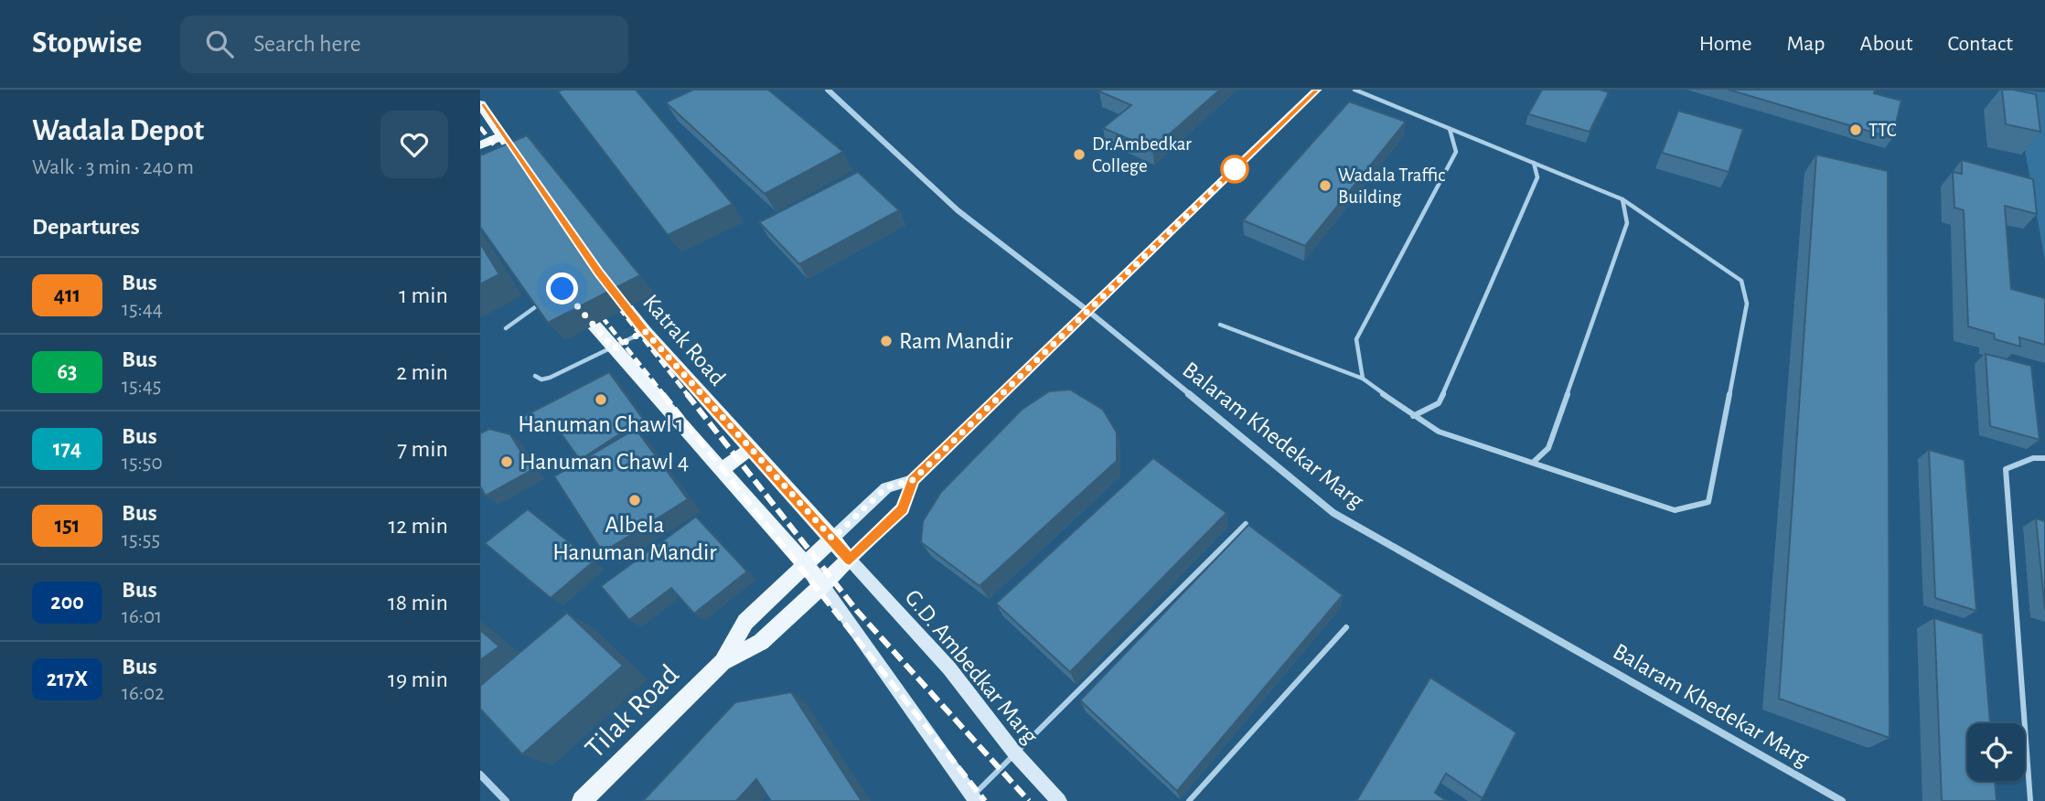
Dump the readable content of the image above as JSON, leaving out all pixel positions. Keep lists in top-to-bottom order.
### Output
{
  "streets": {
    "main road": ["Katrak Road", "G.D. Ambedkar Marg", "Tilak Road"],
    "street": ["Balaram Khedekar Marg"]
  },
  "crossings": [
    ["Katrak Road", "G.D. Ambedkar Marg"],
    ["Katrak Road", "Tilak Road"],
    ["G.D. Ambedkar Marg", "Tilak Road"]
  ],
  "places": [
    "TTC",
    "Dr.Ambedkar College",
    "Wadala Traffic Building",
    "Ram Mandir",
    "Hanuman Chawl 1",
    "Hanuman Chawl 4",
    "Albela Hanuman Mandir"
  ],
  "lines": ["bus line 411"],
  "page": {
    "header": "Stopwise",
    "search": "Search here",
    "nav": [
      "Home",
      "Map",
      "About",
      "Contact"
    ],
    "heading": [
      ["Wadala Depot", "Walk · 3 min · 240 m"],
      "Departures"
    ],
    "list": [
      {
        "mark": "411",
        "name": "Bus",
        "note": "15:44",
        "value": "1 min"
      },
      {
        "mark": "63",
        "name": "Bus",
        "note": "15:45",
        "value": "2 min"
      },
      {
        "mark": "174",
        "name": "Bus",
        "note": "15:50",
        "value": "7 min"
      },
      {
        "mark": "151",
        "name": "Bus",
        "note": "15:55",
        "value": "12 min"
      },
      {
        "mark": "200",
        "name": "Bus",
        "note": "16:01",
        "value": "18 min"
      },
      {
        "mark": "217X",
        "name": "Bus",
        "note": "16:02",
        "value": "19 min"
      }
    ]
  }
}
